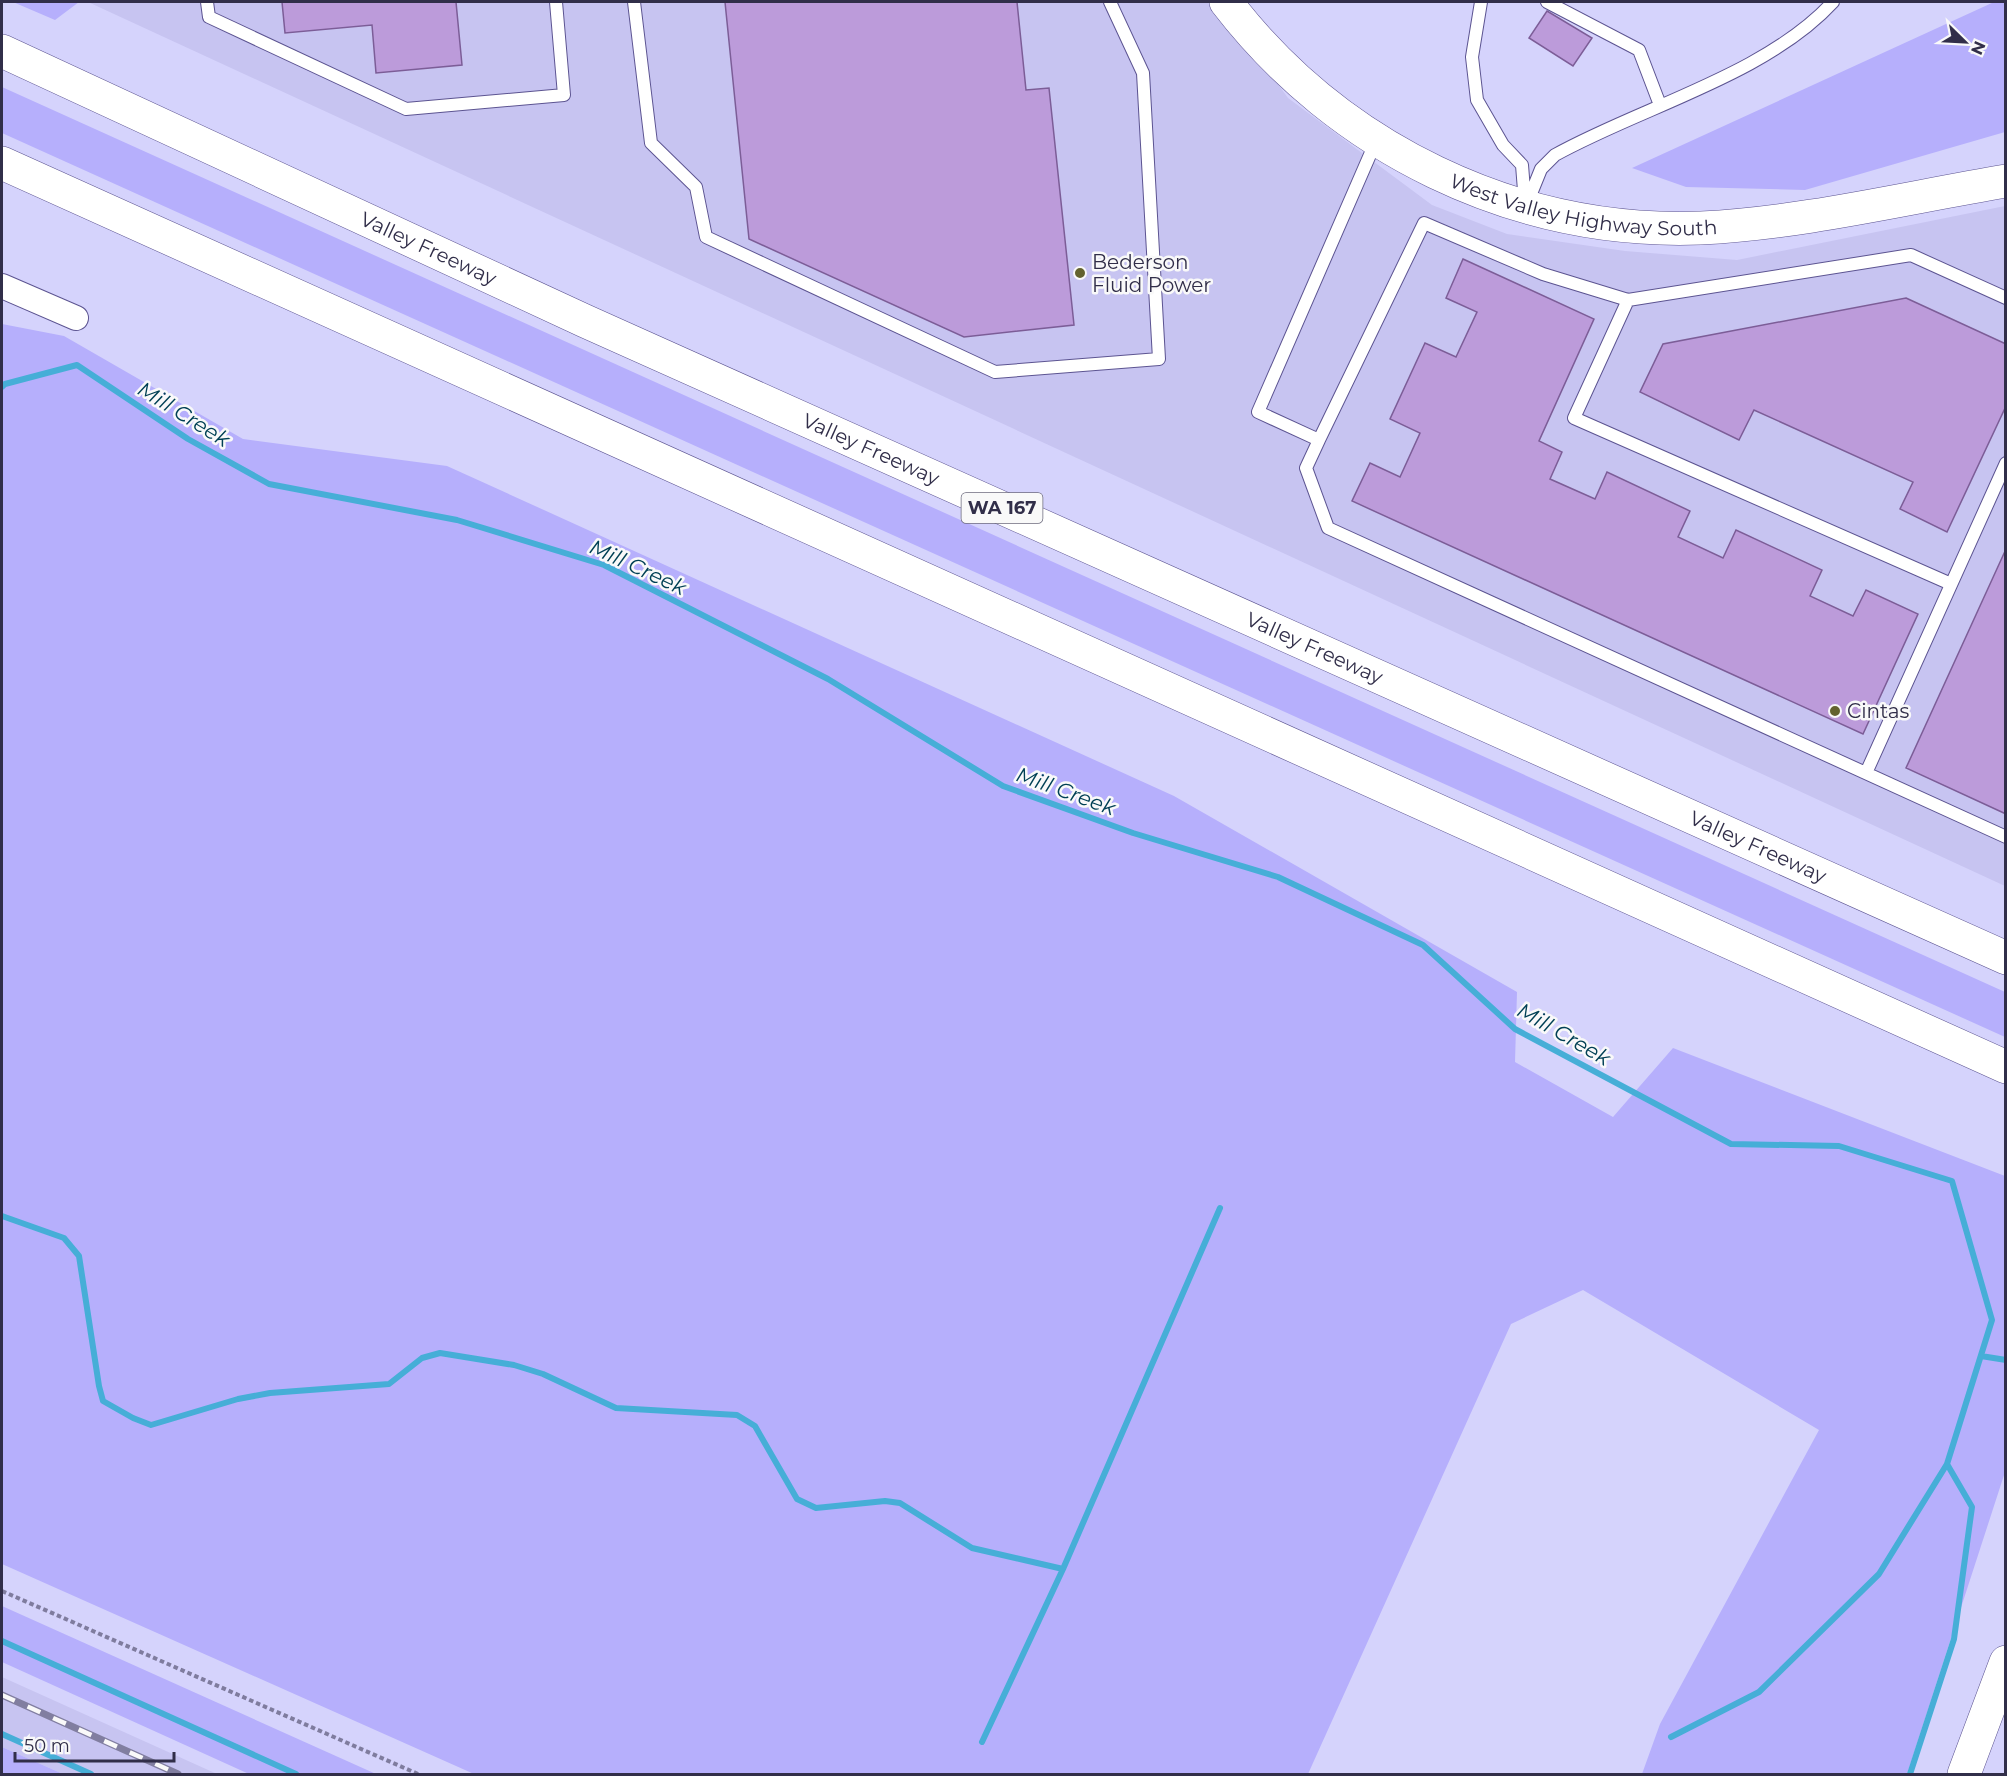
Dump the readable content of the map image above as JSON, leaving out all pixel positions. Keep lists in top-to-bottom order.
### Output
{
  "streets": {
    "main road": ["West Valley Highway South", "Valley Freeway", "WA 167"]
  },
  "water": ["Mill Creek"],
  "places": ["Bederson Fluid Power", "Cintas"],
  "scale_bar": "50 m",
  "north": "bottom right"
}
